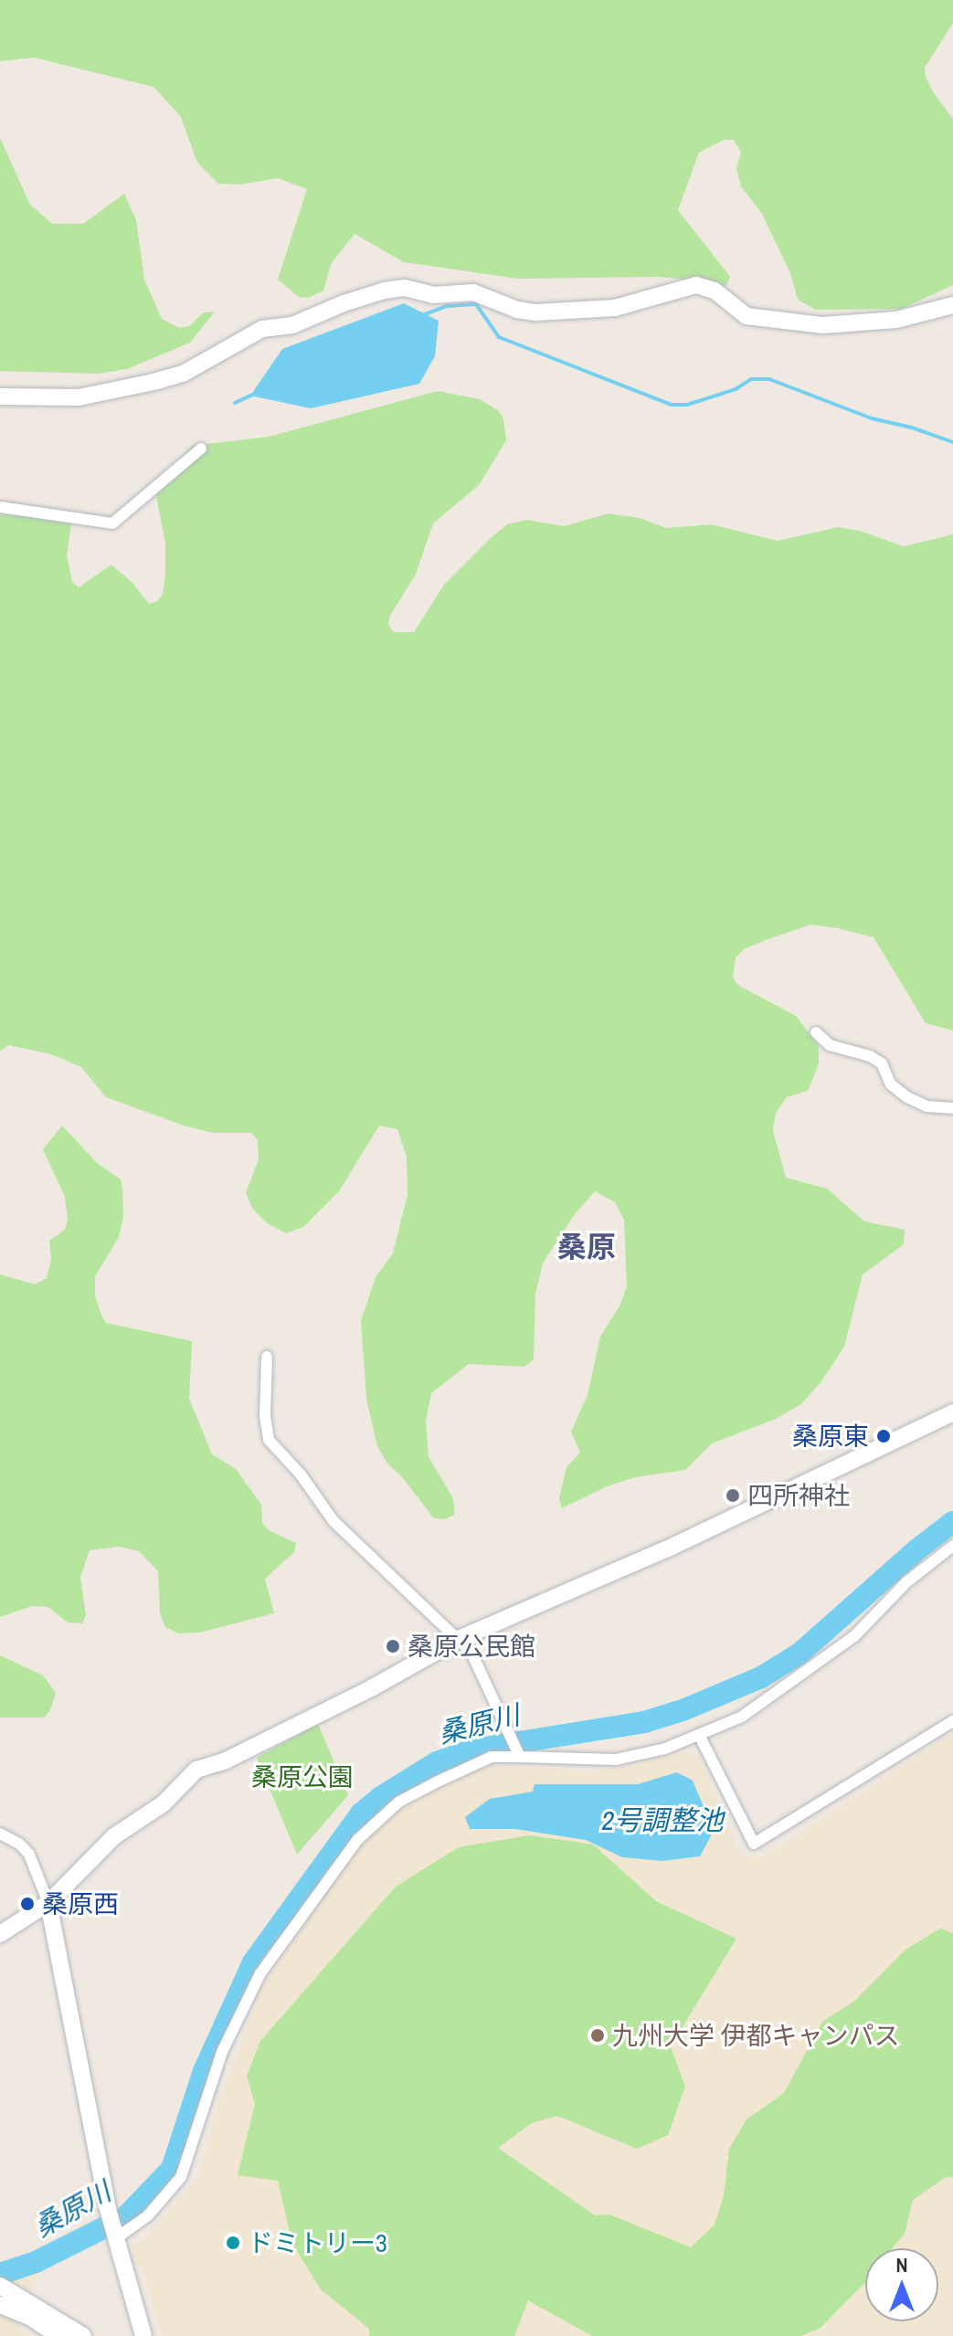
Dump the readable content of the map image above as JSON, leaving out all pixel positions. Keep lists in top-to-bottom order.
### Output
{
  "districts": ["桑原"],
  "water": ["桑原川", "2号調整池"],
  "parks": ["桑原公園"],
  "places": [
    "桑原東",
    "四所神社",
    "桑原公民館",
    "桑原西",
    "九州大学 伊都キャンパス",
    "ドミトリー3"
  ],
  "north": "top"
}
